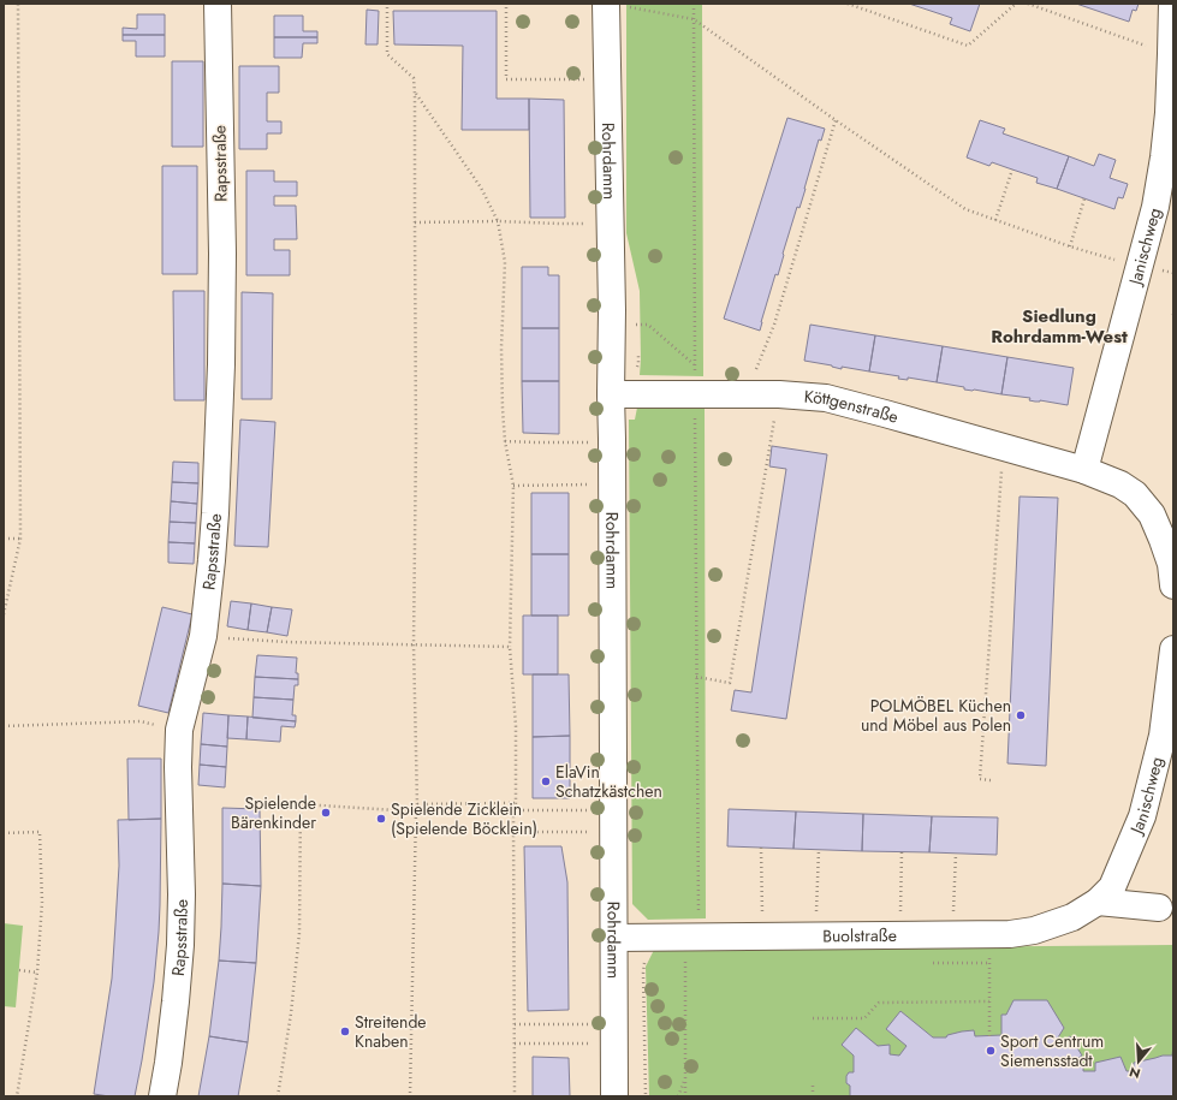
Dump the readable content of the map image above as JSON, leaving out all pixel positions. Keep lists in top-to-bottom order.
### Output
{
  "streets": {
    "street": [
      "Rohrdamm",
      "Rapsstraße",
      "Janischweg",
      "Köttgenstraße",
      "Buolstraße"
    ]
  },
  "crossings": [
    ["Rohrdamm", "Köttgenstraße"],
    ["Rohrdamm", "Buolstraße"],
    ["Janischweg", "Köttgenstraße"],
    ["Janischweg", "Buolstraße"]
  ],
  "districts": ["Siedlung Rohrdamm-West"],
  "places": [
    "POLMÖBEL Küchen und Möbel aus Polen",
    "ElaVin Schatzkästchen",
    "Spielende Bärenkinder",
    "Spielende Zicklein (Spielende Böcklein)",
    "Streitende Knaben",
    "Sport Centrum Siemensstadt"
  ],
  "north": "bottom"
}
